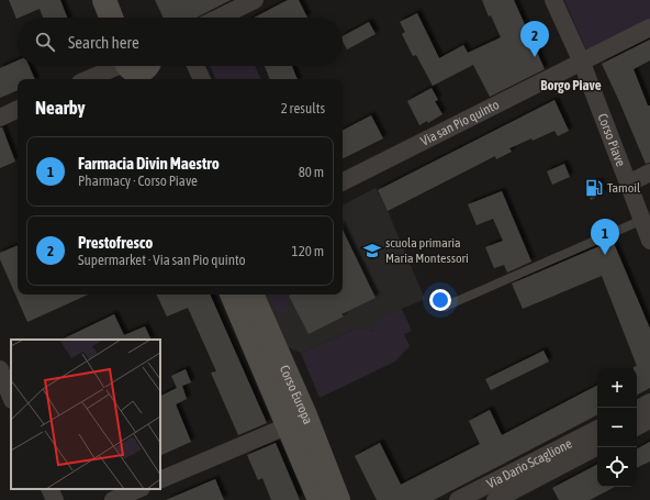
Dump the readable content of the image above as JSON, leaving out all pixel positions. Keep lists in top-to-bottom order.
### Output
{
  "streets": {
    "main road": ["Corso Europa"],
    "street": ["Via san Pio quinto", "Corso Piave", "Via Dario Scaglione"]
  },
  "crossings": [
    ["Via san Pio quinto", "Corso Piave"]
  ],
  "districts": ["Borgo Piave"],
  "places": {
    "fuel station": ["Tamoil"],
    "school or university": ["scuola primaria Maria Montessori"]
  },
  "page": {
    "search": "Search here",
    "pins": ["2", "1"],
    "heading": ["Nearby", "2 results"],
    "list": [
      {
        "mark": "1",
        "name": "Farmacia Divin Maestro",
        "note": "Pharmacy · Corso Piave",
        "value": "80 m"
      },
      {
        "mark": "2",
        "name": "Prestofresco",
        "note": "Supermarket · Via san Pio quinto",
        "value": "120 m"
      }
    ],
    "map_buttons": ["+", "−"]
  }
}
